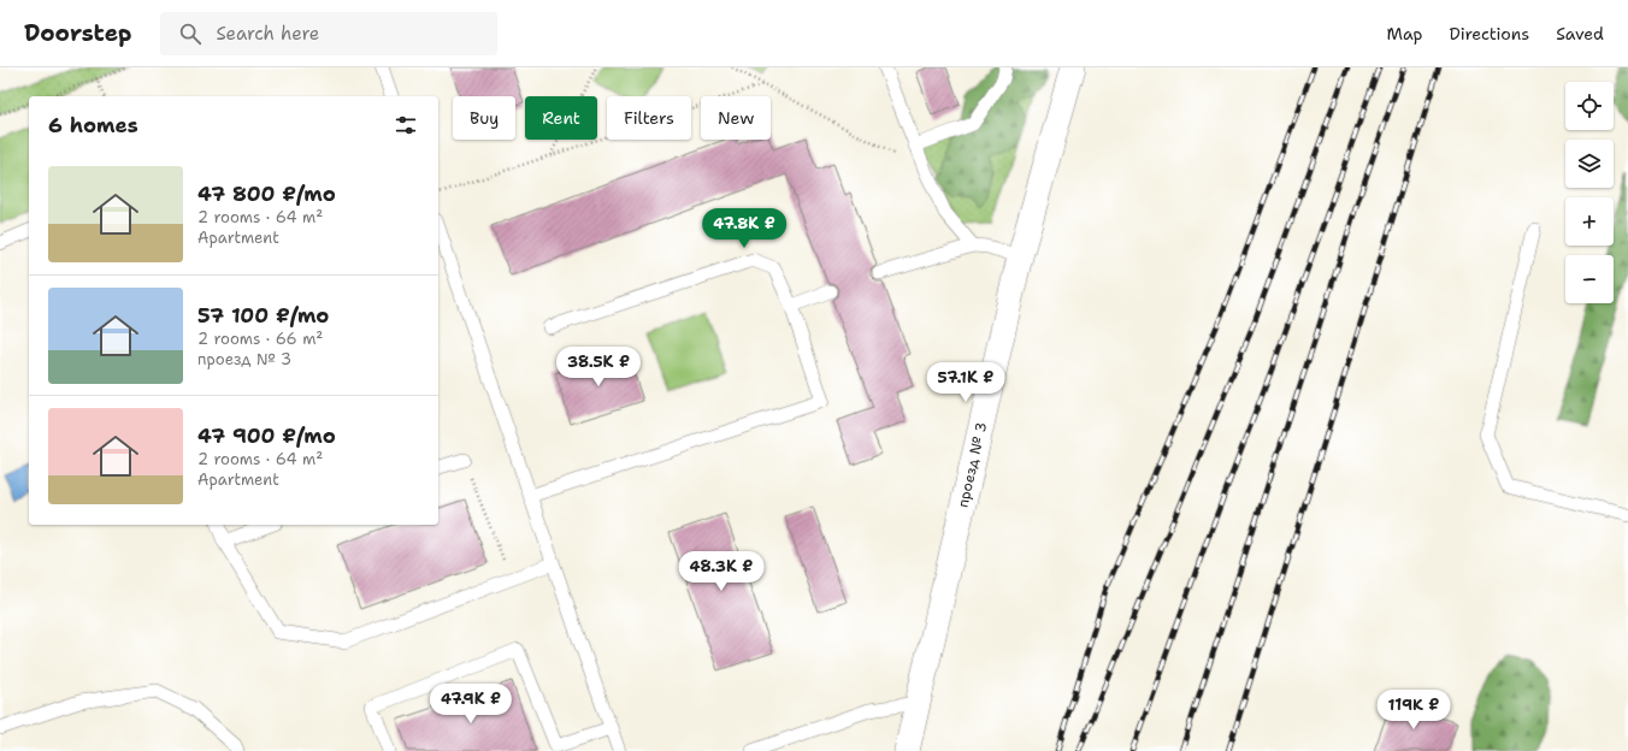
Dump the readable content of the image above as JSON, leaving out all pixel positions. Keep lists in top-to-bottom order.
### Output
{
  "streets": {
    "street": ["проезд № 3"]
  },
  "page": {
    "header": "Doorstep",
    "search": "Search here",
    "nav": ["Map", "Directions", "Saved"],
    "map_buttons": ["+", "−"],
    "chip": [
      "Buy",
      "Rent",
      "Filters",
      "New"
    ],
    "heading": "6 homes",
    "list": [
      {
        "name": "47 800 ₽/mo",
        "note": "2 rooms · 64 m² · Apartment"
      },
      {
        "name": "57 100 ₽/mo",
        "note": "2 rooms · 66 m² · проезд № 3"
      },
      {
        "name": "47 900 ₽/mo",
        "note": "2 rooms · 64 m² · Apartment"
      }
    ],
    "price": [
      "47.8K ₽",
      "38.5K ₽",
      "57.1K ₽",
      "48.3K ₽",
      "47.9K ₽",
      "119K ₽"
    ]
  }
}
